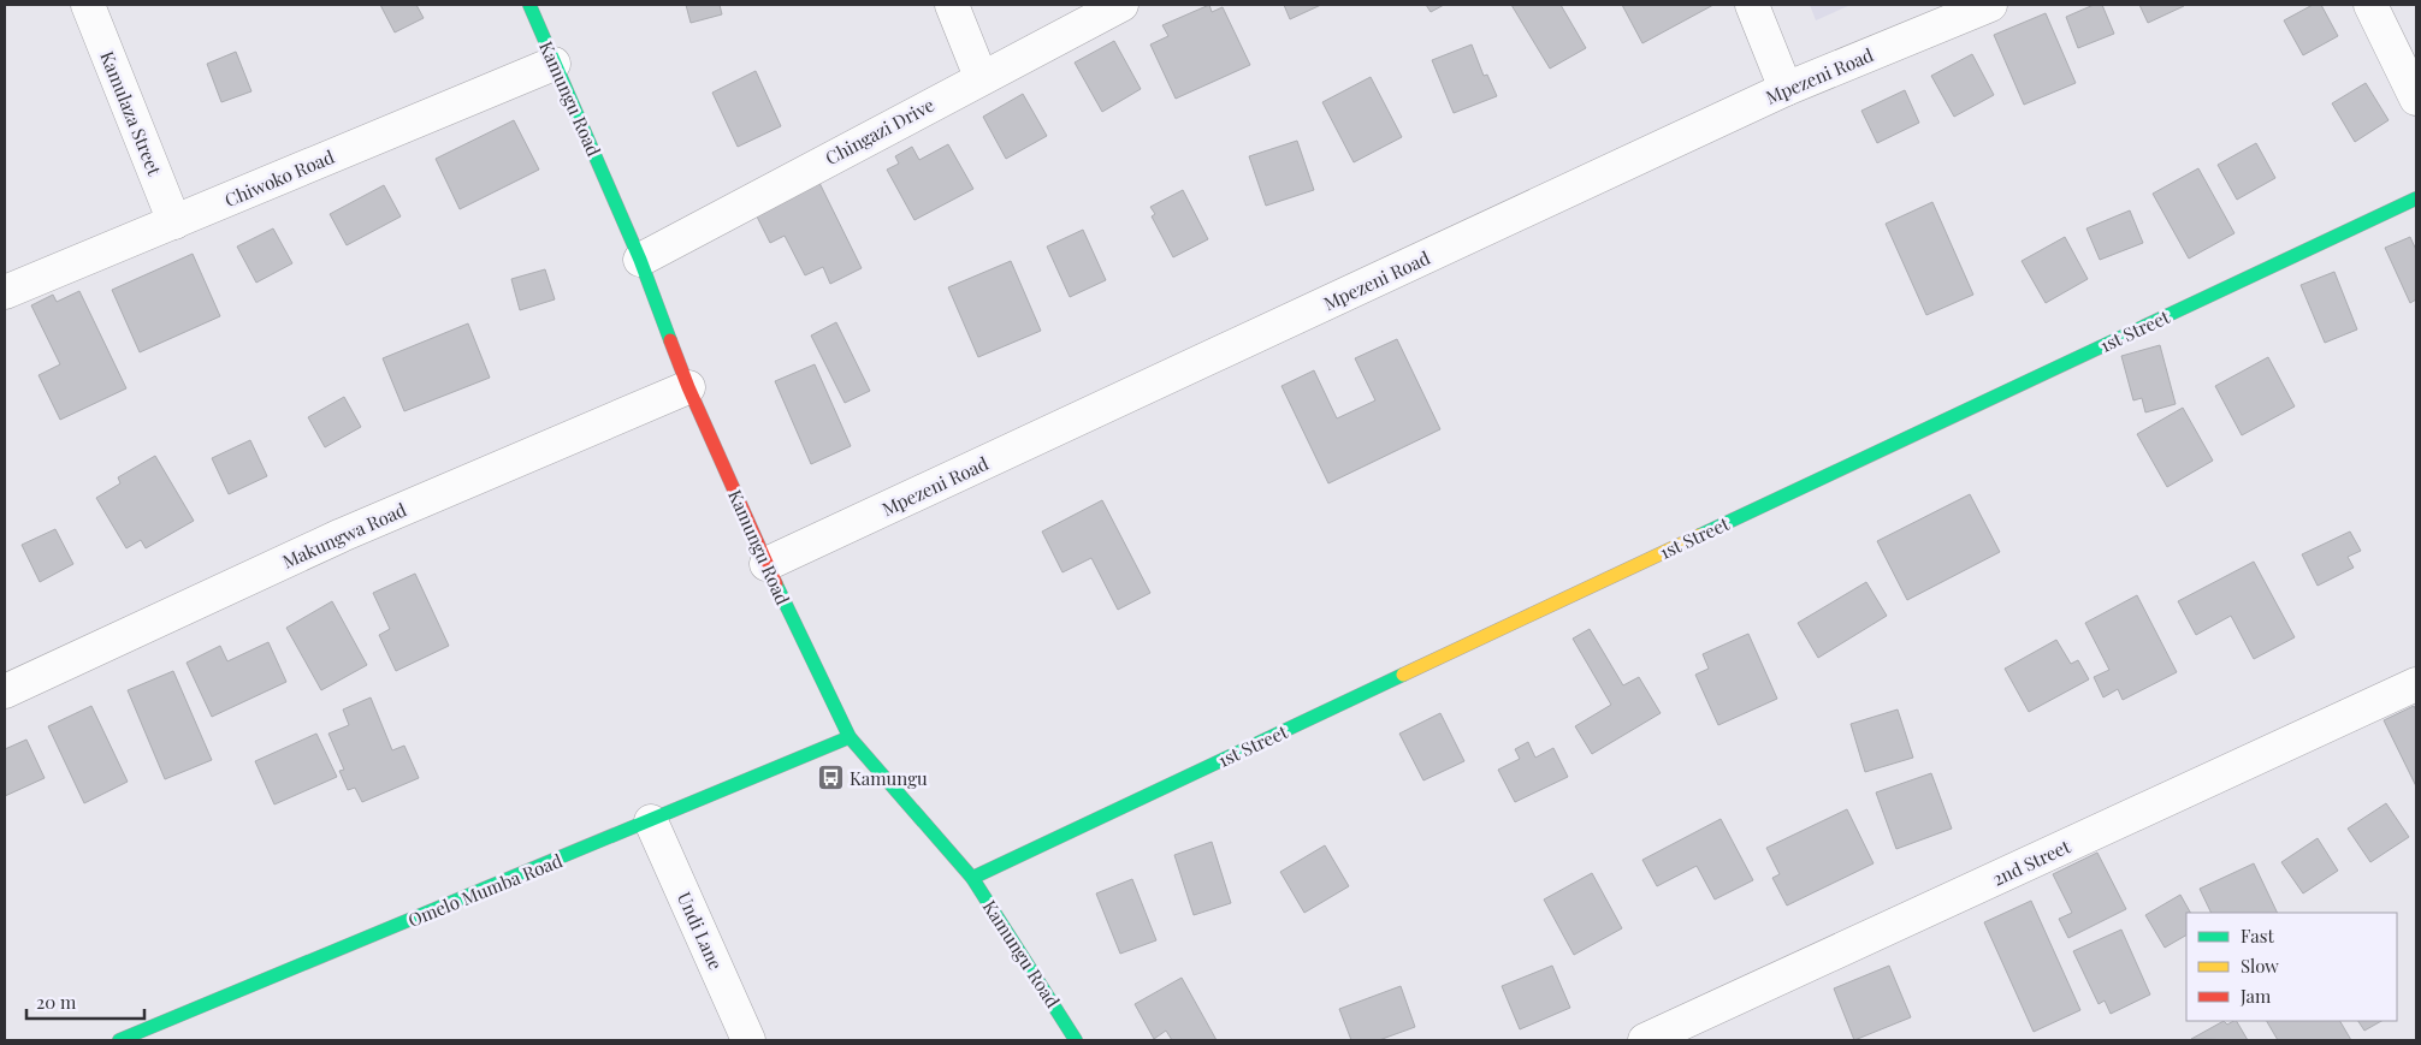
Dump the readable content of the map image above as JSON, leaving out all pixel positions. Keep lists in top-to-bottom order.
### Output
{
  "streets": {
    "street": [
      "Mpezeni Road",
      "Kamungu Road",
      "Kamulaza Street",
      "Chingazi Drive",
      "Chiwoko Road",
      "1st Street",
      "Makungwa Road",
      "2nd Street",
      "Omelo Mumba Road",
      "Undi Lane"
    ]
  },
  "crossings": [
    ["Mpezeni Road", "Kamungu Road"],
    ["Kamungu Road", "Chingazi Drive"],
    ["Kamungu Road", "Chiwoko Road"],
    ["Kamungu Road", "1st Street"],
    ["Kamungu Road", "Makungwa Road"],
    ["Kamungu Road", "Omelo Mumba Road"],
    ["Kamulaza Street", "Chiwoko Road"],
    ["Omelo Mumba Road", "Undi Lane"]
  ],
  "places": {
    "bus stop": ["Kamungu"]
  },
  "legend": ["Fast", "Slow", "Jam"],
  "scale_bar": "20 m"
}
